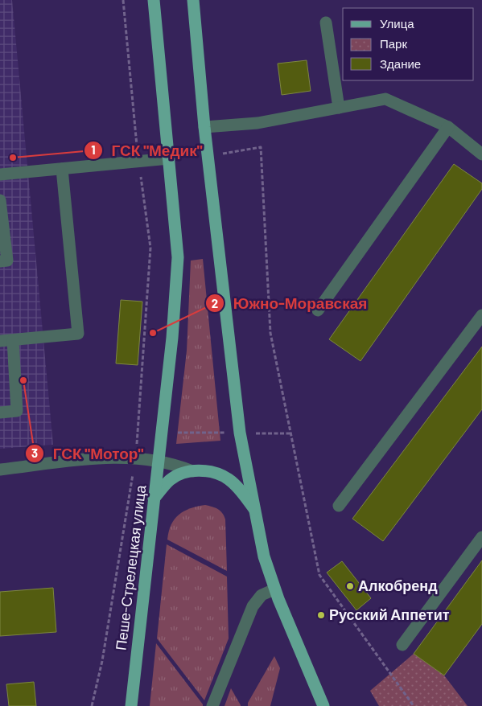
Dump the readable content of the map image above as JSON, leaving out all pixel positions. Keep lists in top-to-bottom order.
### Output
{
  "streets": {
    "main road": ["Пеше-Стрелецкая улица"]
  },
  "places": [
    "ГСК \"Медик\"",
    "Южно-Моравская",
    "ГСК \"Мотор\"",
    "Алкобренд",
    "Русский Аппетит"
  ],
  "legend": ["Улица", "Парк", "Здание"]
}
